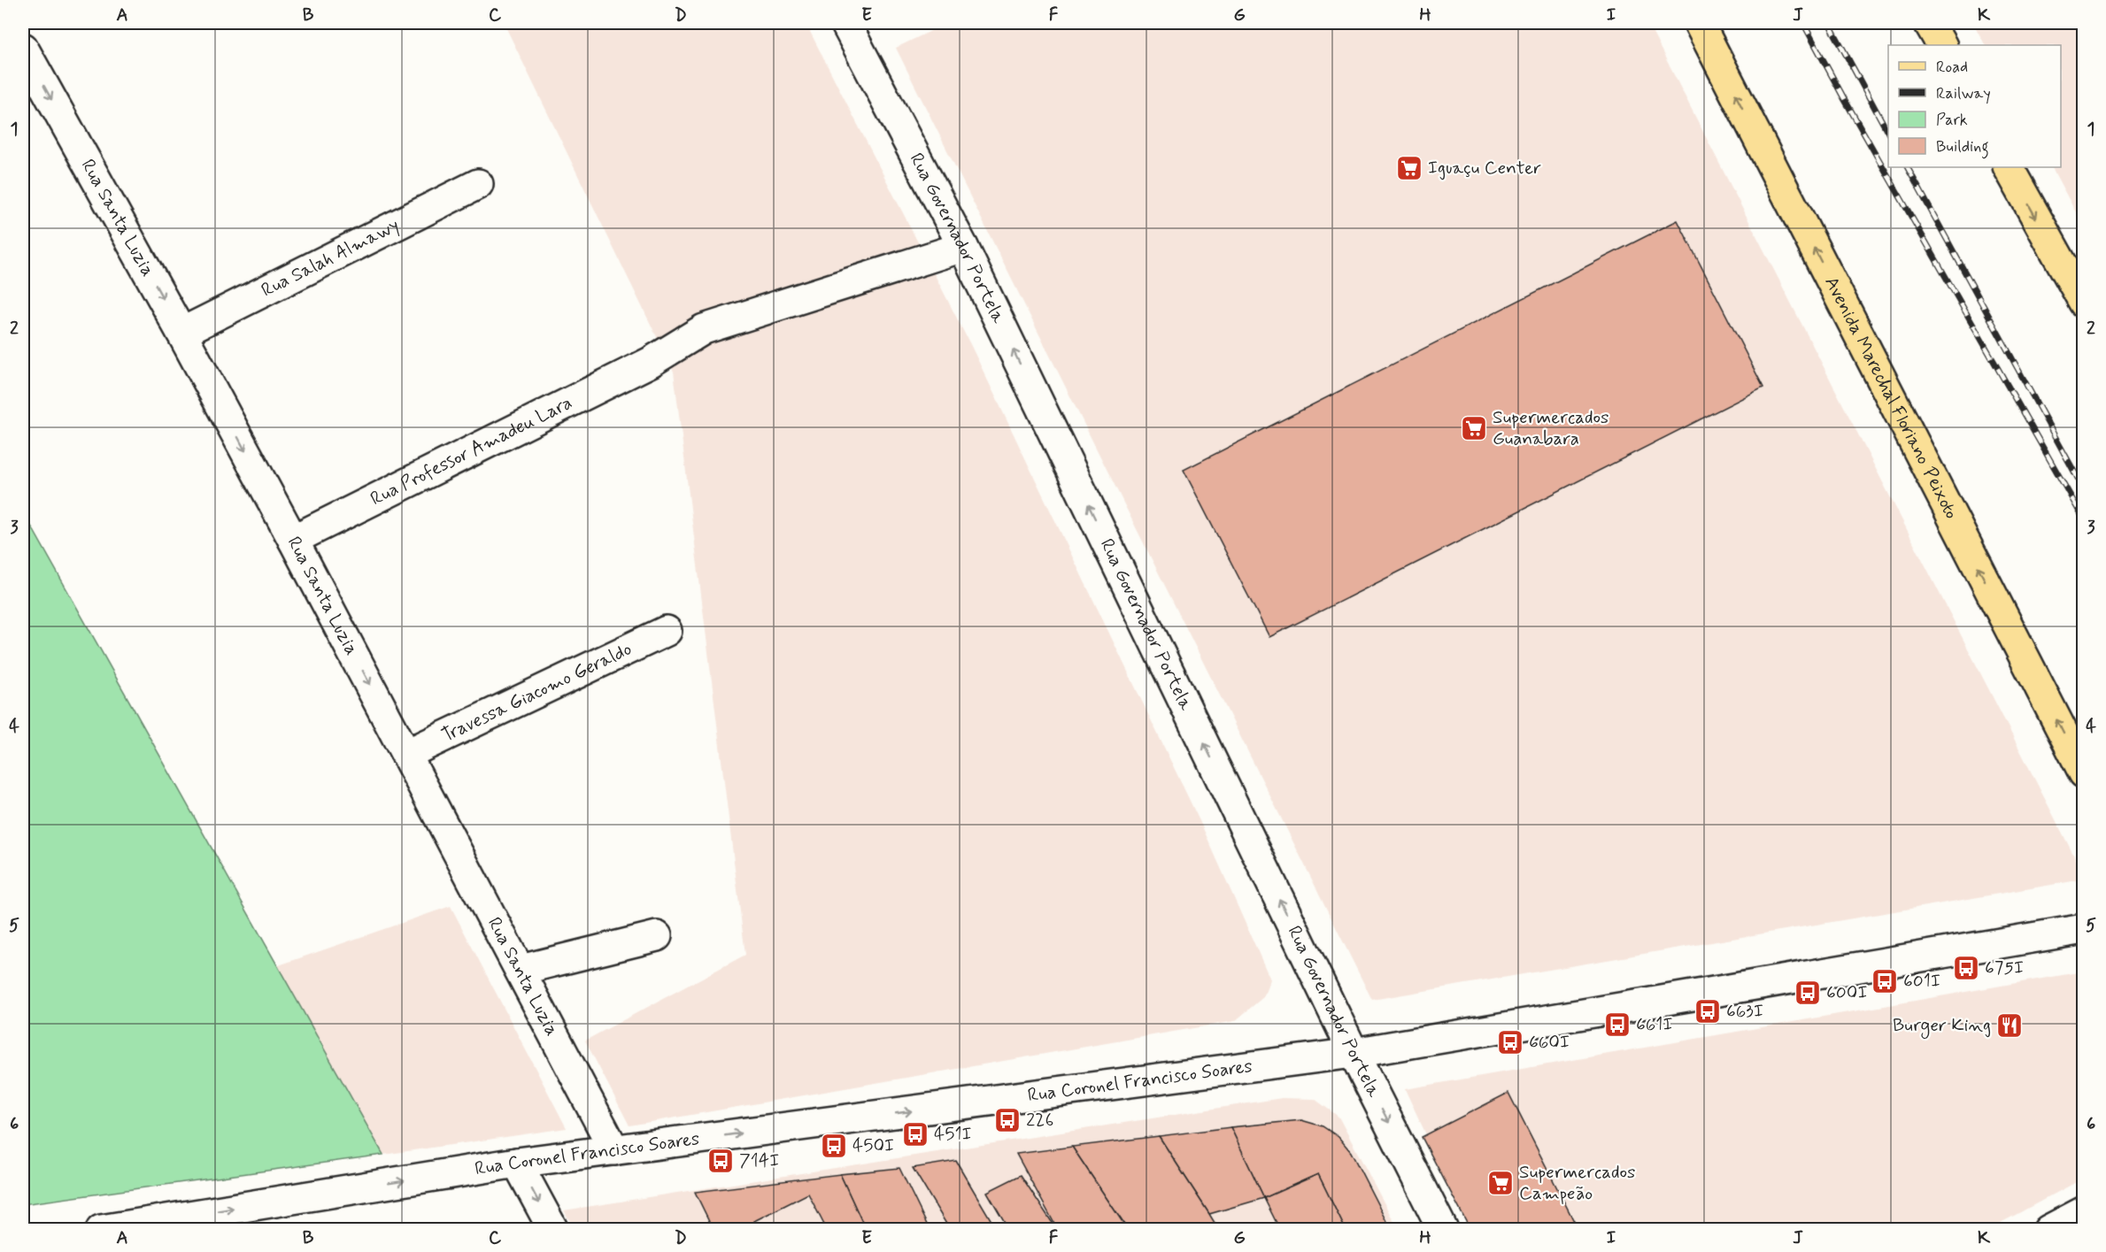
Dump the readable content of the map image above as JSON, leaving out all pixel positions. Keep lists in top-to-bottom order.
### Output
{
  "streets": {
    "main road": ["Avenida Marechal Floriano Peixoto"],
    "street": [
      "Rua Santa Luzia",
      "Rua Governador Portela",
      "Rua Salah Almawy",
      "Rua Professor Amadeu Lara",
      "Travessa Giacomo Geraldo",
      "Rua Coronel Francisco Soares"
    ]
  },
  "crossings": [
    ["Rua Santa Luzia", "Rua Salah Almawy"],
    ["Rua Santa Luzia", "Rua Professor Amadeu Lara"],
    ["Rua Santa Luzia", "Travessa Giacomo Geraldo"],
    ["Rua Santa Luzia", "Rua Coronel Francisco Soares"],
    ["Rua Governador Portela", "Rua Professor Amadeu Lara"],
    ["Rua Governador Portela", "Rua Coronel Francisco Soares"]
  ],
  "one_way": ["Rua Santa Luzia", "Avenida Marechal Floriano Peixoto", "Rua Coronel Francisco Soares"],
  "places": {
    "supermarket": ["Iguaçu Center", "Supermercados Guanabara", "Supermercados Campeão"],
    "bus stop": [
      "675I",
      "601I",
      "600I",
      "663I",
      "661I",
      "660I",
      "226",
      "451I",
      "450I",
      "714I"
    ],
    "restaurant": ["Burger King"]
  },
  "legend": [
    "Road",
    "Railway",
    "Park",
    "Building"
  ],
  "grid": {
    "columns": [
      "A",
      "B",
      "C",
      "D",
      "E",
      "F",
      "G",
      "H",
      "I",
      "J",
      "K"
    ],
    "rows": [
      "1",
      "2",
      "3",
      "4",
      "5",
      "6"
    ]
  }
}
